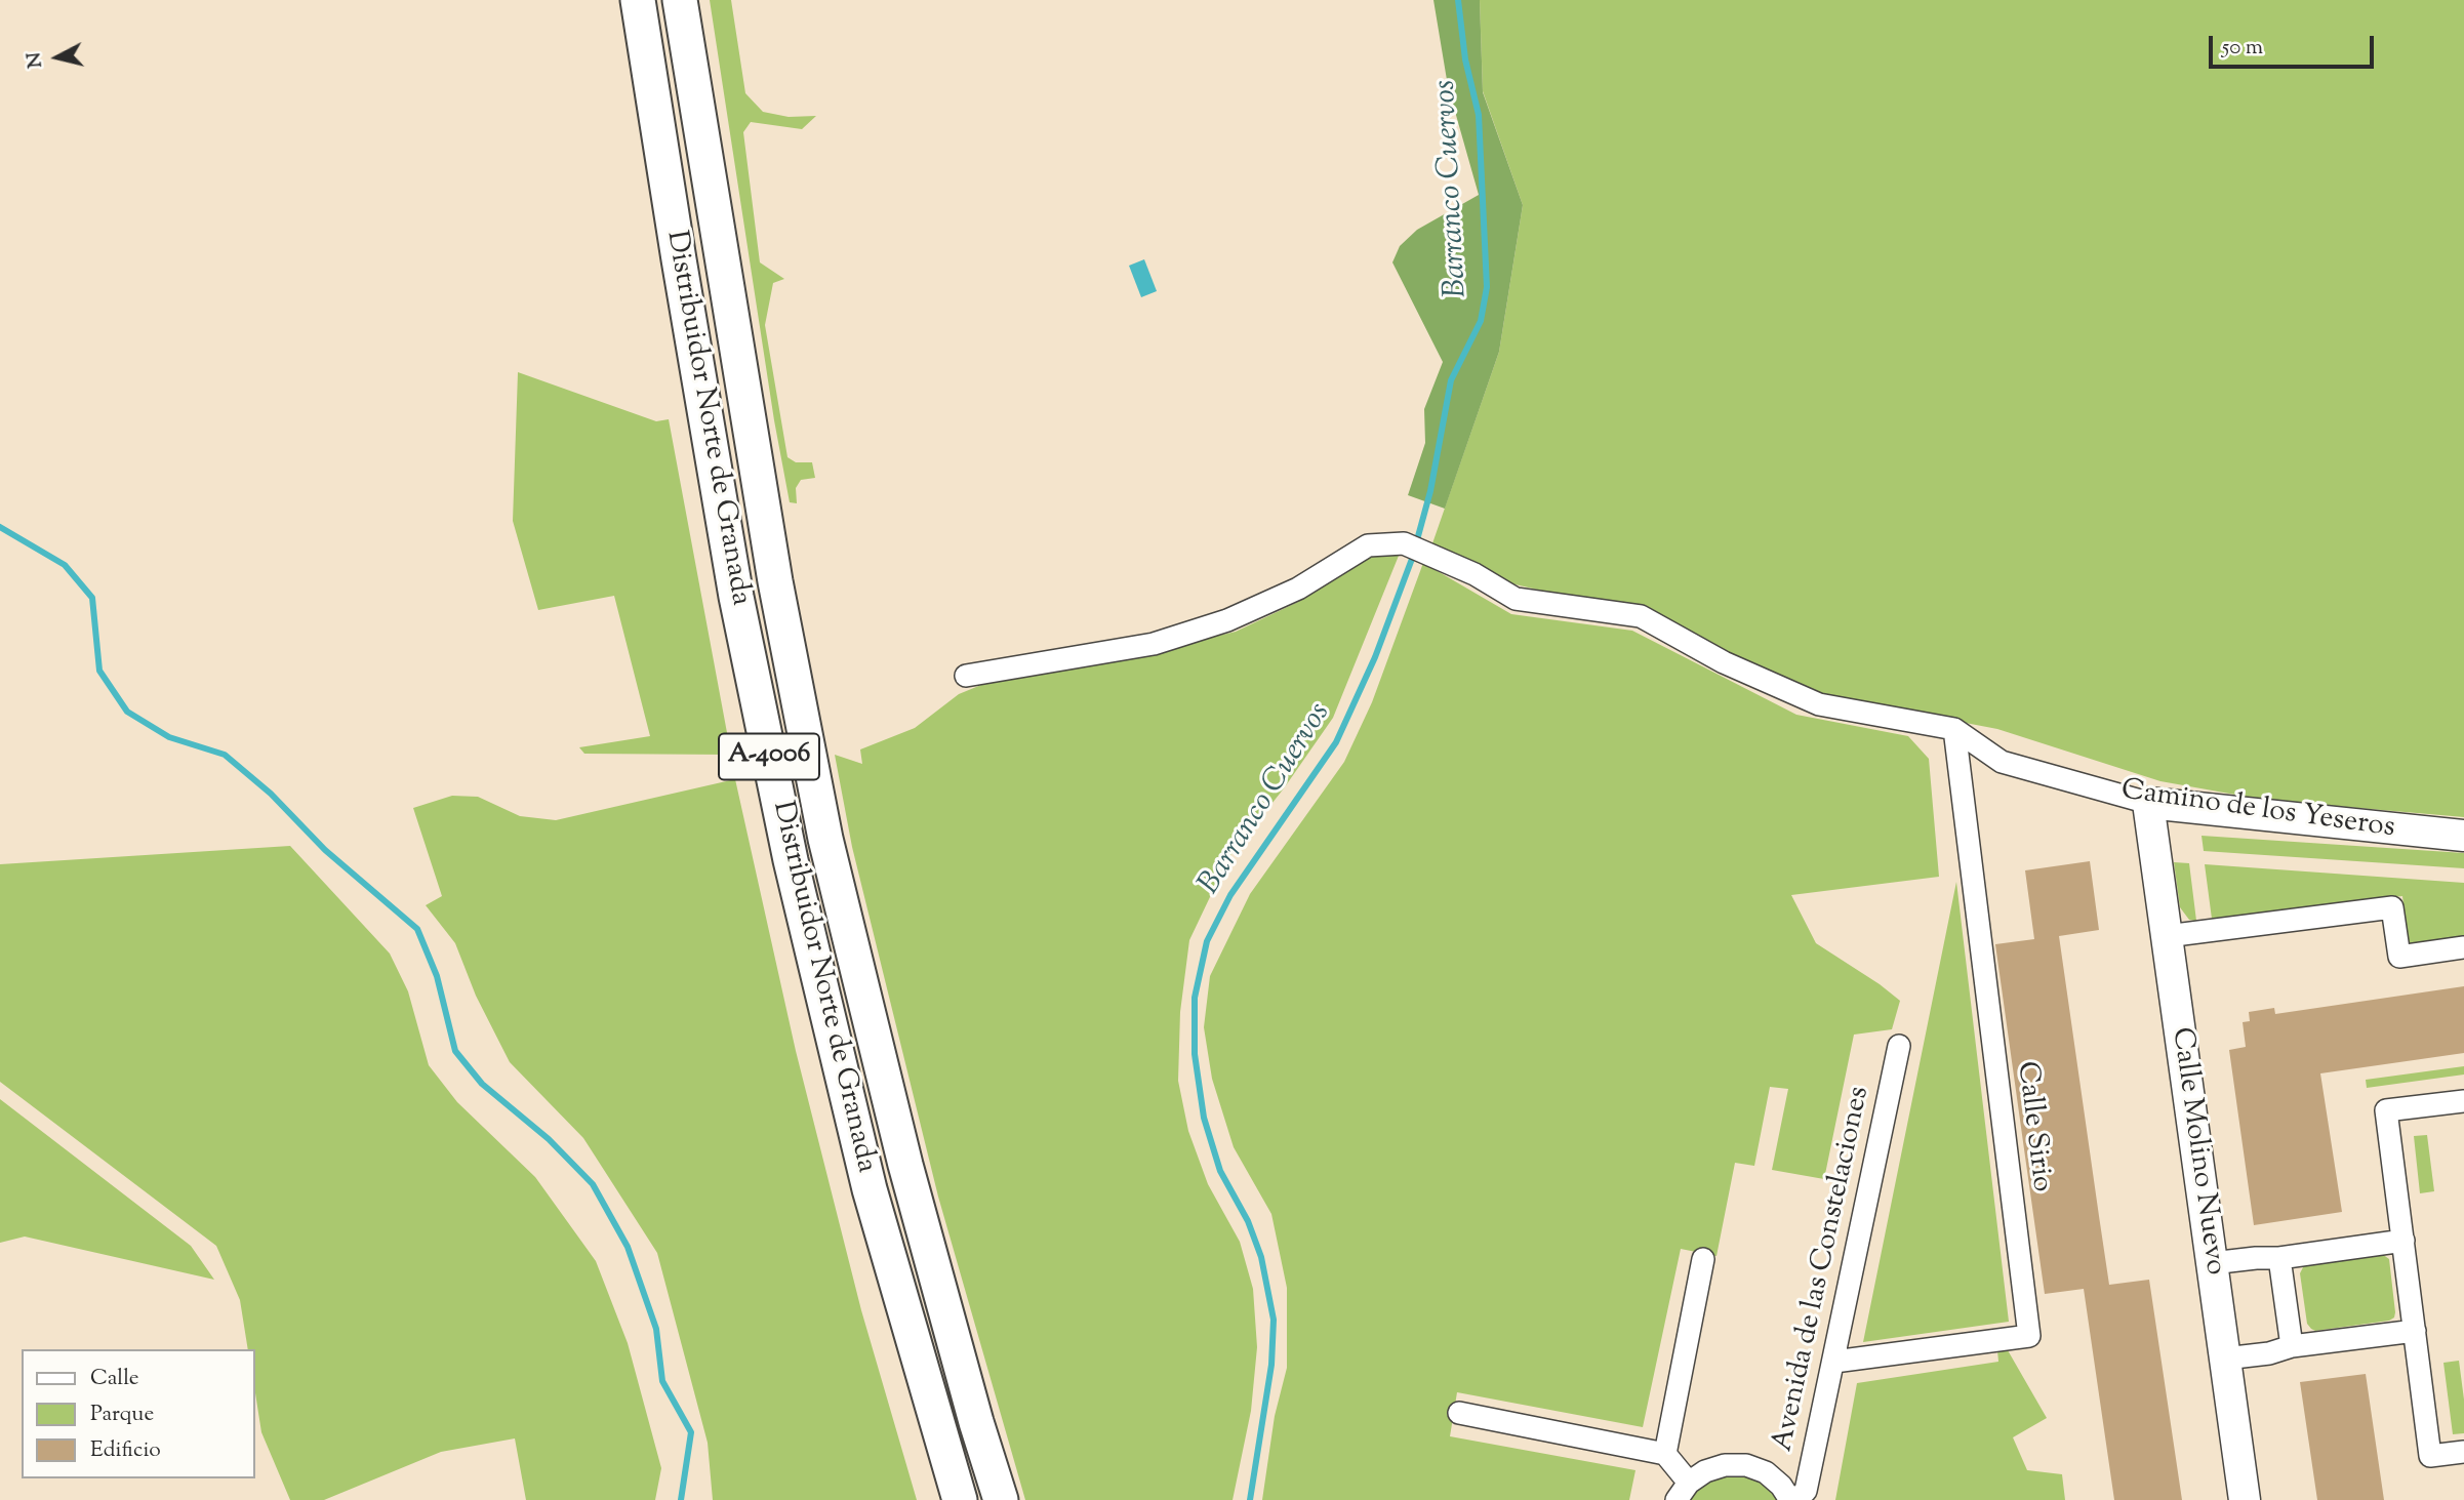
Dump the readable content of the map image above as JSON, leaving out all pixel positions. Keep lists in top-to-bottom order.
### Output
{
  "streets": {
    "main road": ["Distribuidor Norte de Granada", "A-4006"],
    "street": [
      "Camino de los Yeseros",
      "Calle Sirio",
      "Calle Molino Nuevo",
      "Avenida de las Constelaciones"
    ]
  },
  "crossings": [
    ["Camino de los Yeseros", "Calle Sirio"],
    ["Camino de los Yeseros", "Calle Molino Nuevo"],
    ["Calle Sirio", "Avenida de las Constelaciones"]
  ],
  "water": ["Barranco Cuervos"],
  "legend": ["Calle", "Parque", "Edificio"],
  "scale_bar": "50 m",
  "north": "left"
}
